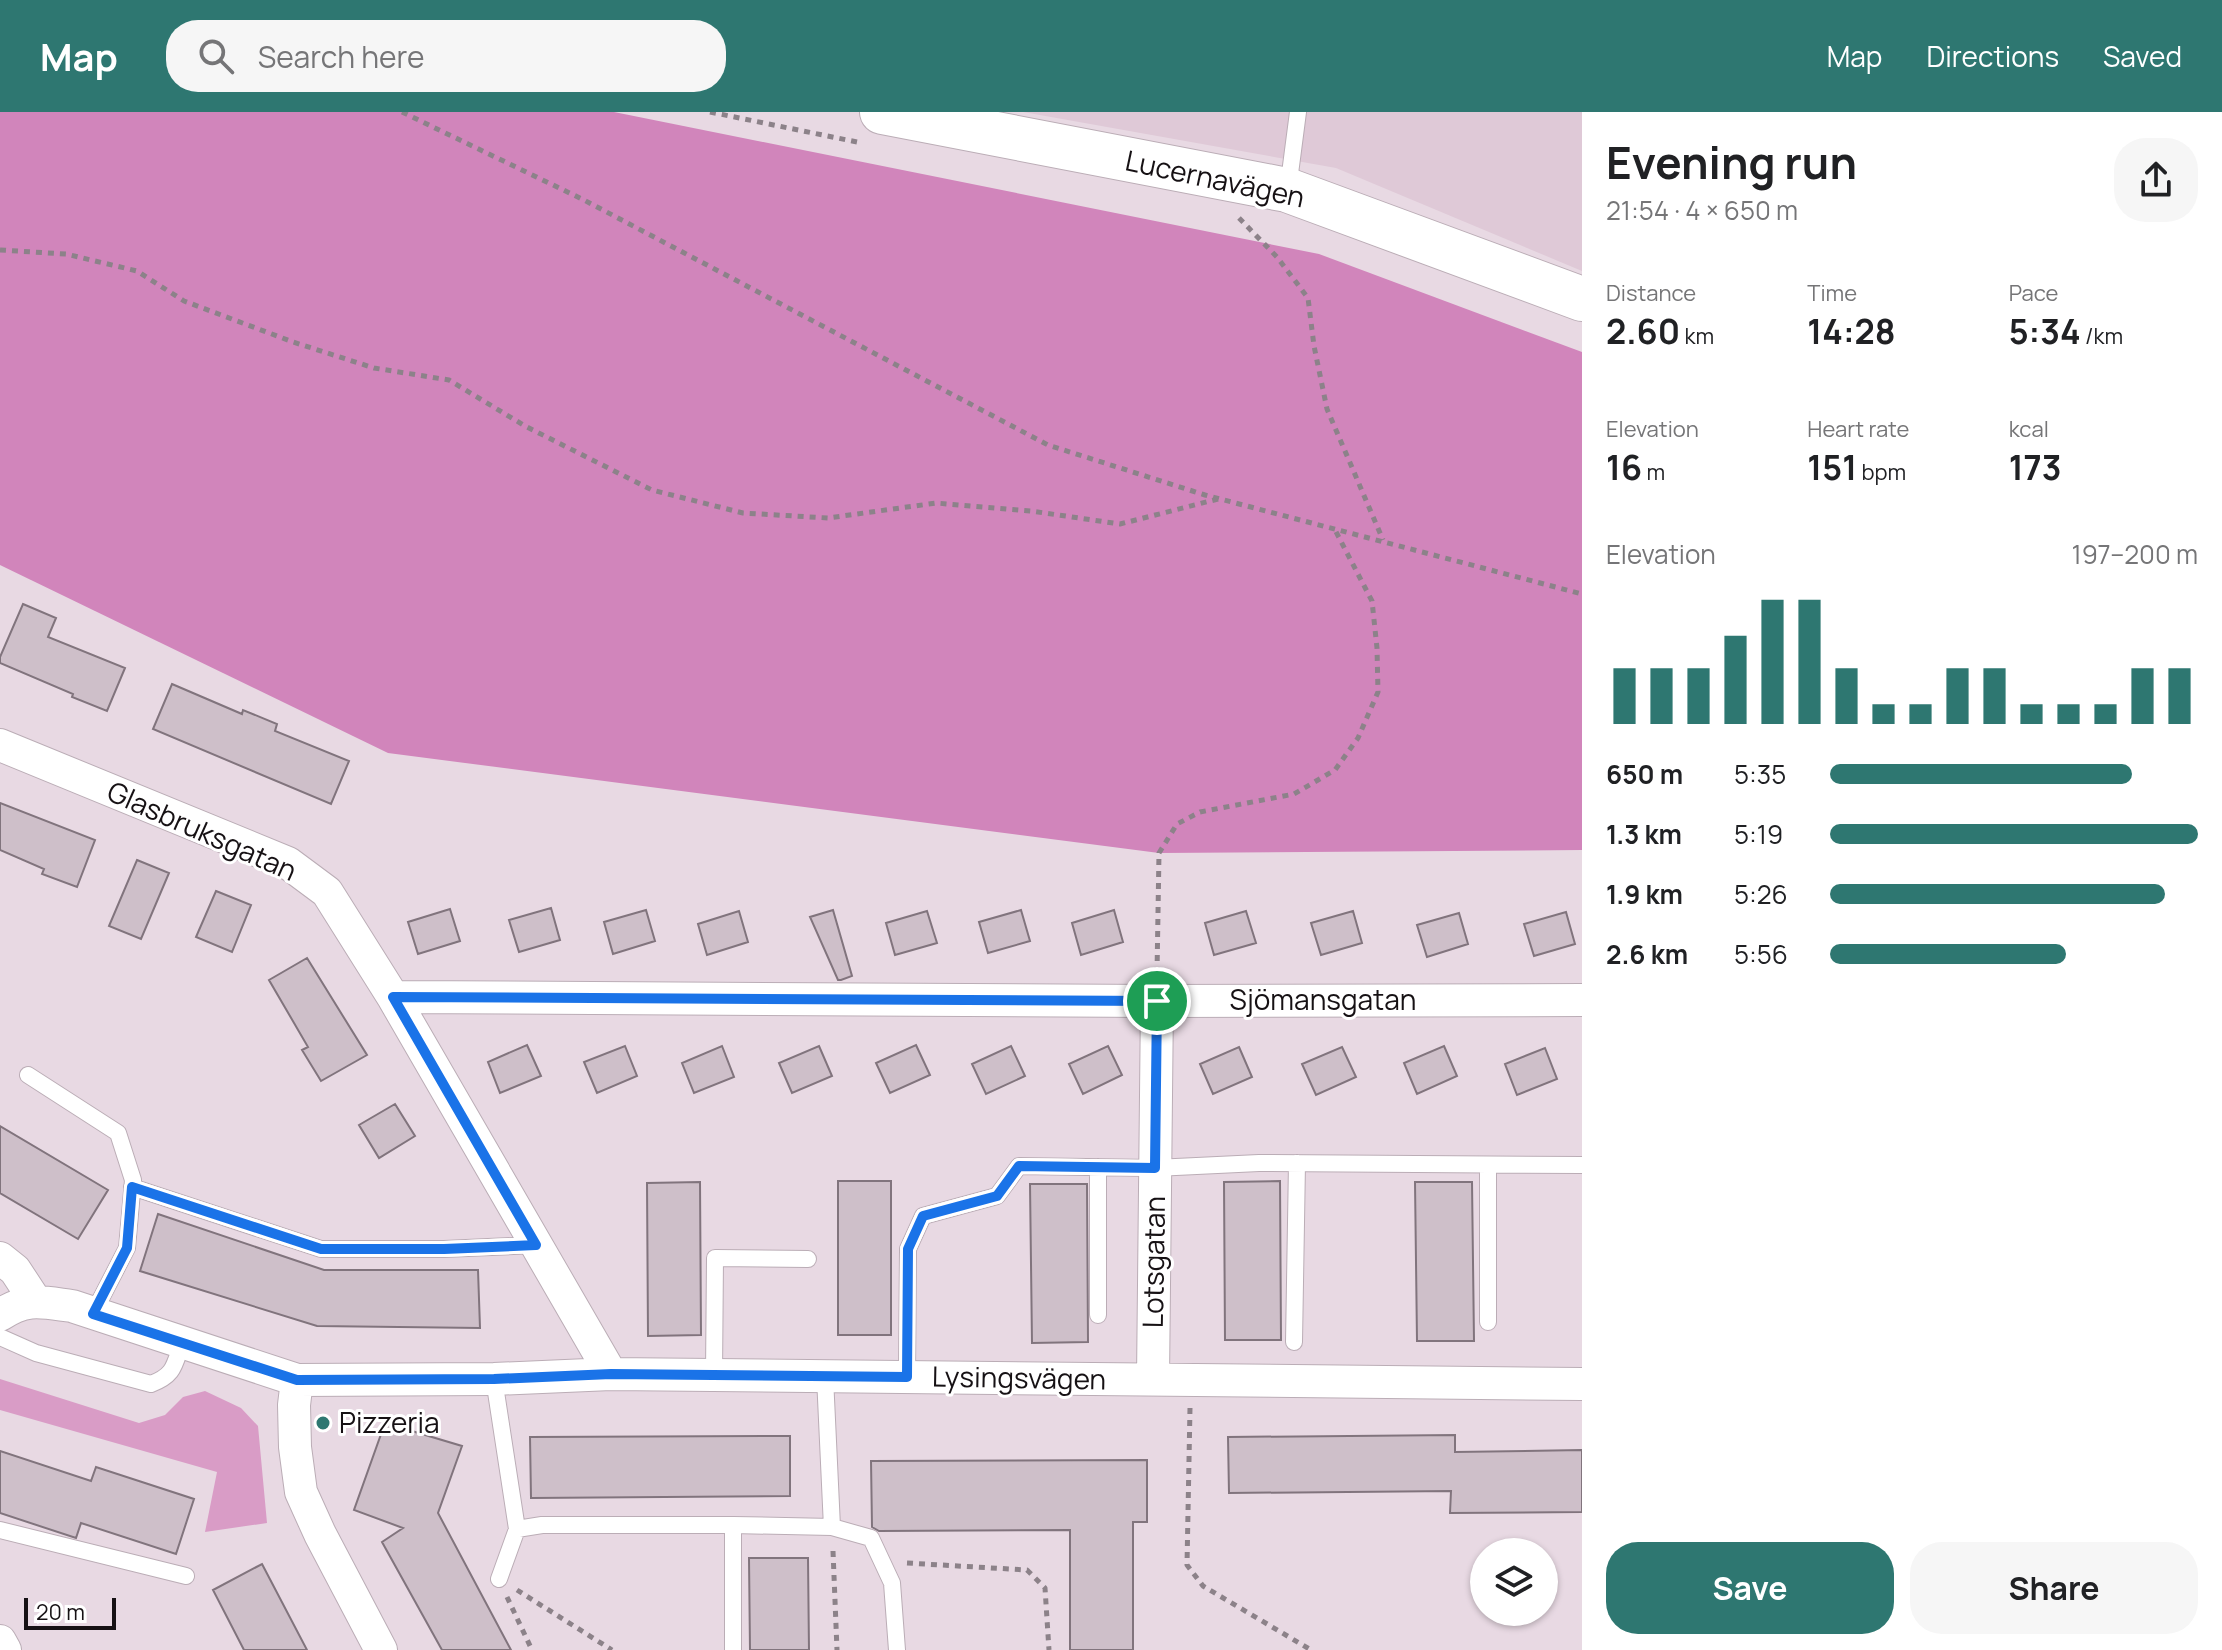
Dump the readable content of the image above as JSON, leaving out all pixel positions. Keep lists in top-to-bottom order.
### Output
{
  "streets": {
    "street": [
      "Lucernavägen",
      "Glasbruksgatan",
      "Sjömansgatan",
      "Lotsgatan",
      "Lysingsvägen"
    ]
  },
  "crossings": [
    ["Glasbruksgatan", "Sjömansgatan"],
    ["Glasbruksgatan", "Lysingsvägen"],
    ["Sjömansgatan", "Lotsgatan"],
    ["Lotsgatan", "Lysingsvägen"]
  ],
  "places": ["Pizzeria"],
  "scale_bar": "20 m",
  "page": {
    "header": "Map",
    "search": "Search here",
    "nav": ["Map", "Directions", "Saved"],
    "heading": ["Evening run", "21:54 · 4 × 650 m"],
    "stats": [
      ["Distance", "2.60 km"],
      ["Time", "14:28"],
      ["Pace", "5:34 /km"],
      ["Elevation", "16 m"],
      ["Heart rate", "151 bpm"],
      ["kcal", "173"]
    ],
    "chart": ["Elevation", "197–200 m"],
    "list": [
      {
        "name": "650 m",
        "note": "5:35"
      },
      {
        "name": "1.3 km",
        "note": "5:19"
      },
      {
        "name": "1.9 km",
        "note": "5:26"
      },
      {
        "name": "2.6 km",
        "note": "5:56"
      }
    ],
    "buttons": ["Save", "Share"],
    "scale": "20 m"
  }
}
